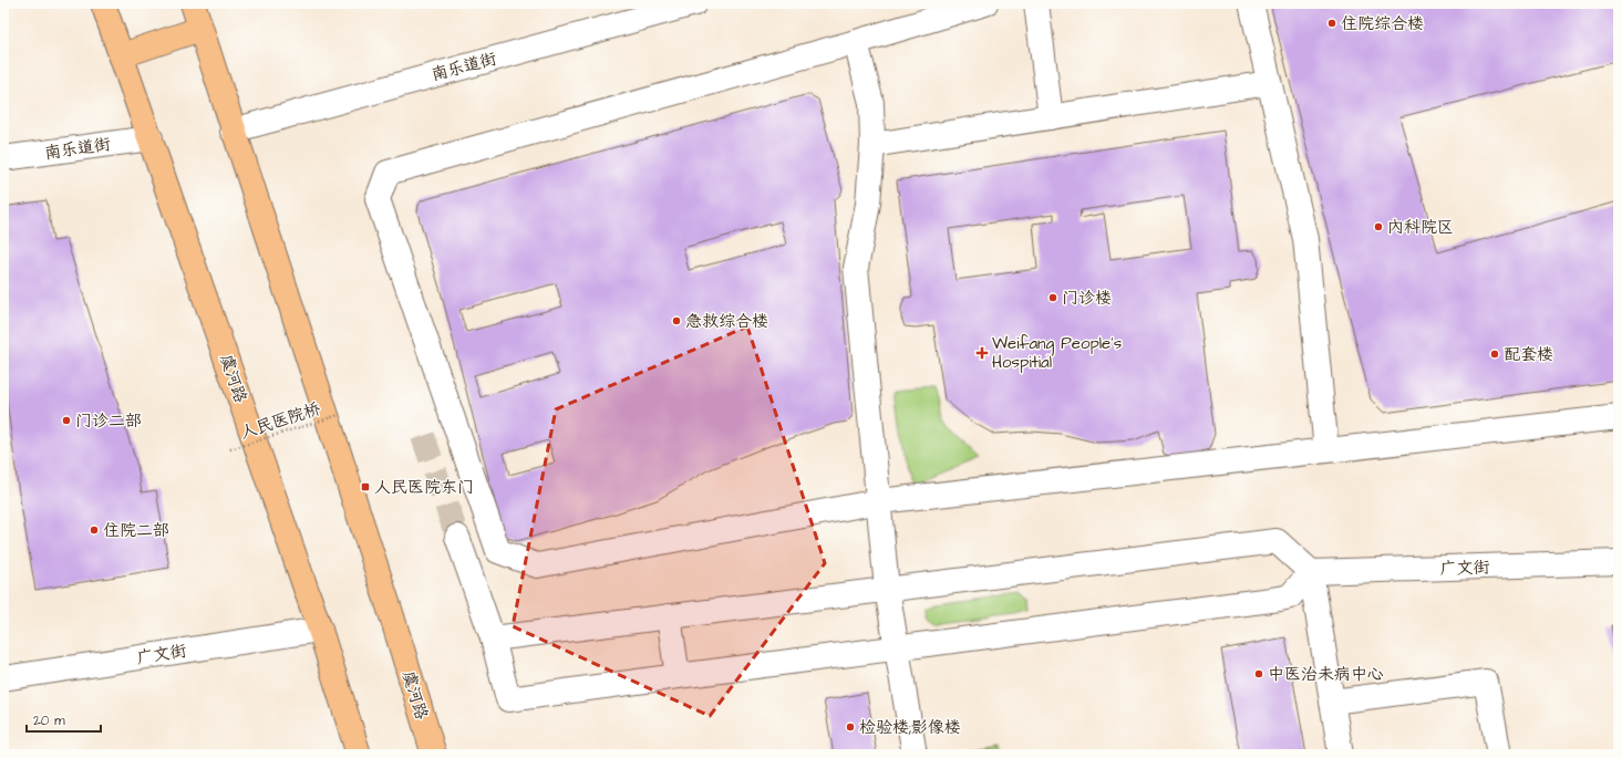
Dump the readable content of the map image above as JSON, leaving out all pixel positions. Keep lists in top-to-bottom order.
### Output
{
  "streets": {
    "main road": ["虞河路"],
    "street": ["南乐道街", "广文街"],
    "path": ["人民医院桥"]
  },
  "crossings": [
    ["南乐道街", "虞河路"],
    ["虞河路", "广文街"]
  ],
  "places": {
    "other": [
      "住院综合楼",
      "内科院区",
      "门诊楼",
      "急救综合楼",
      "配套楼",
      "门诊二部",
      "住院二部",
      "中医治未病中心",
      "检验楼;影像楼"
    ],
    "health": ["Weifang People's Hospitial"],
    "transit": ["人民医院东门"]
  },
  "scale_bar": "20 m"
}
